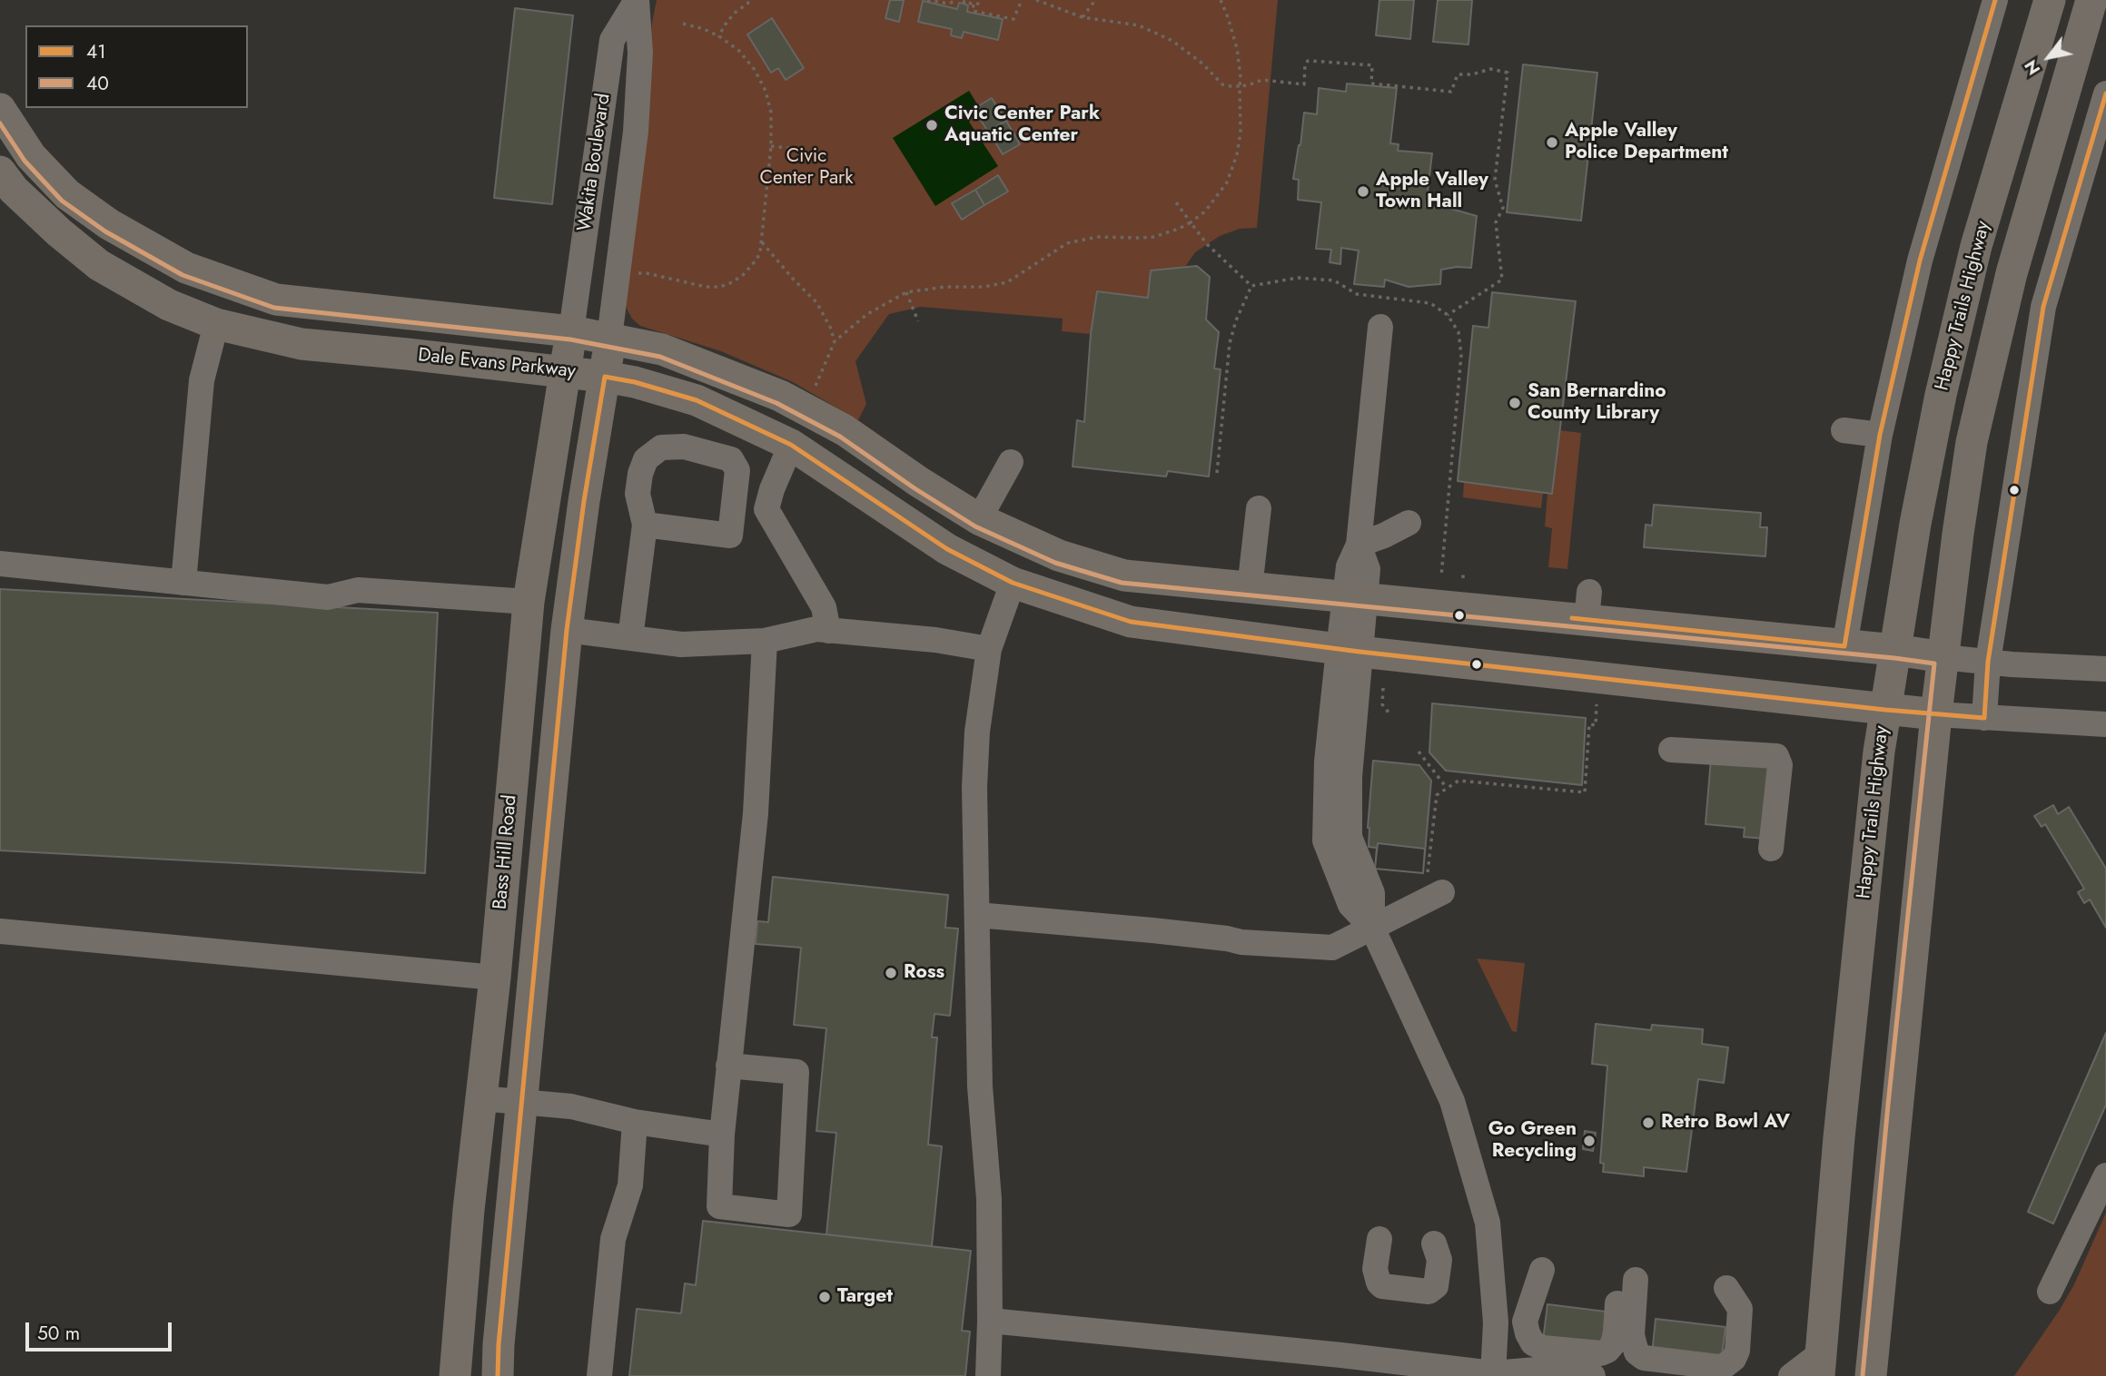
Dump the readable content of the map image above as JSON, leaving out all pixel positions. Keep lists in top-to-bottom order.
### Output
{
  "streets": {
    "main road": ["Happy Trails Highway", "Dale Evans Parkway", "Bass Hill Road"],
    "street": ["Wakita Boulevard"]
  },
  "crossings": [
    ["Wakita Boulevard", "Dale Evans Parkway"],
    ["Wakita Boulevard", "Bass Hill Road"],
    ["Happy Trails Highway", "Dale Evans Parkway"],
    ["Dale Evans Parkway", "Bass Hill Road"]
  ],
  "parks": ["Civic Center Park"],
  "places": [
    "Civic Center Park Aquatic Center",
    "Apple Valley Police Department",
    "Apple Valley Town Hall",
    "San Bernardino County Library",
    "Ross",
    "Retro Bowl AV",
    "Go Green Recycling",
    "Target"
  ],
  "lines": ["transit line 41", "transit line 40"],
  "legend": ["41", "40"],
  "scale_bar": "50 m",
  "north": "bottom left"
}
